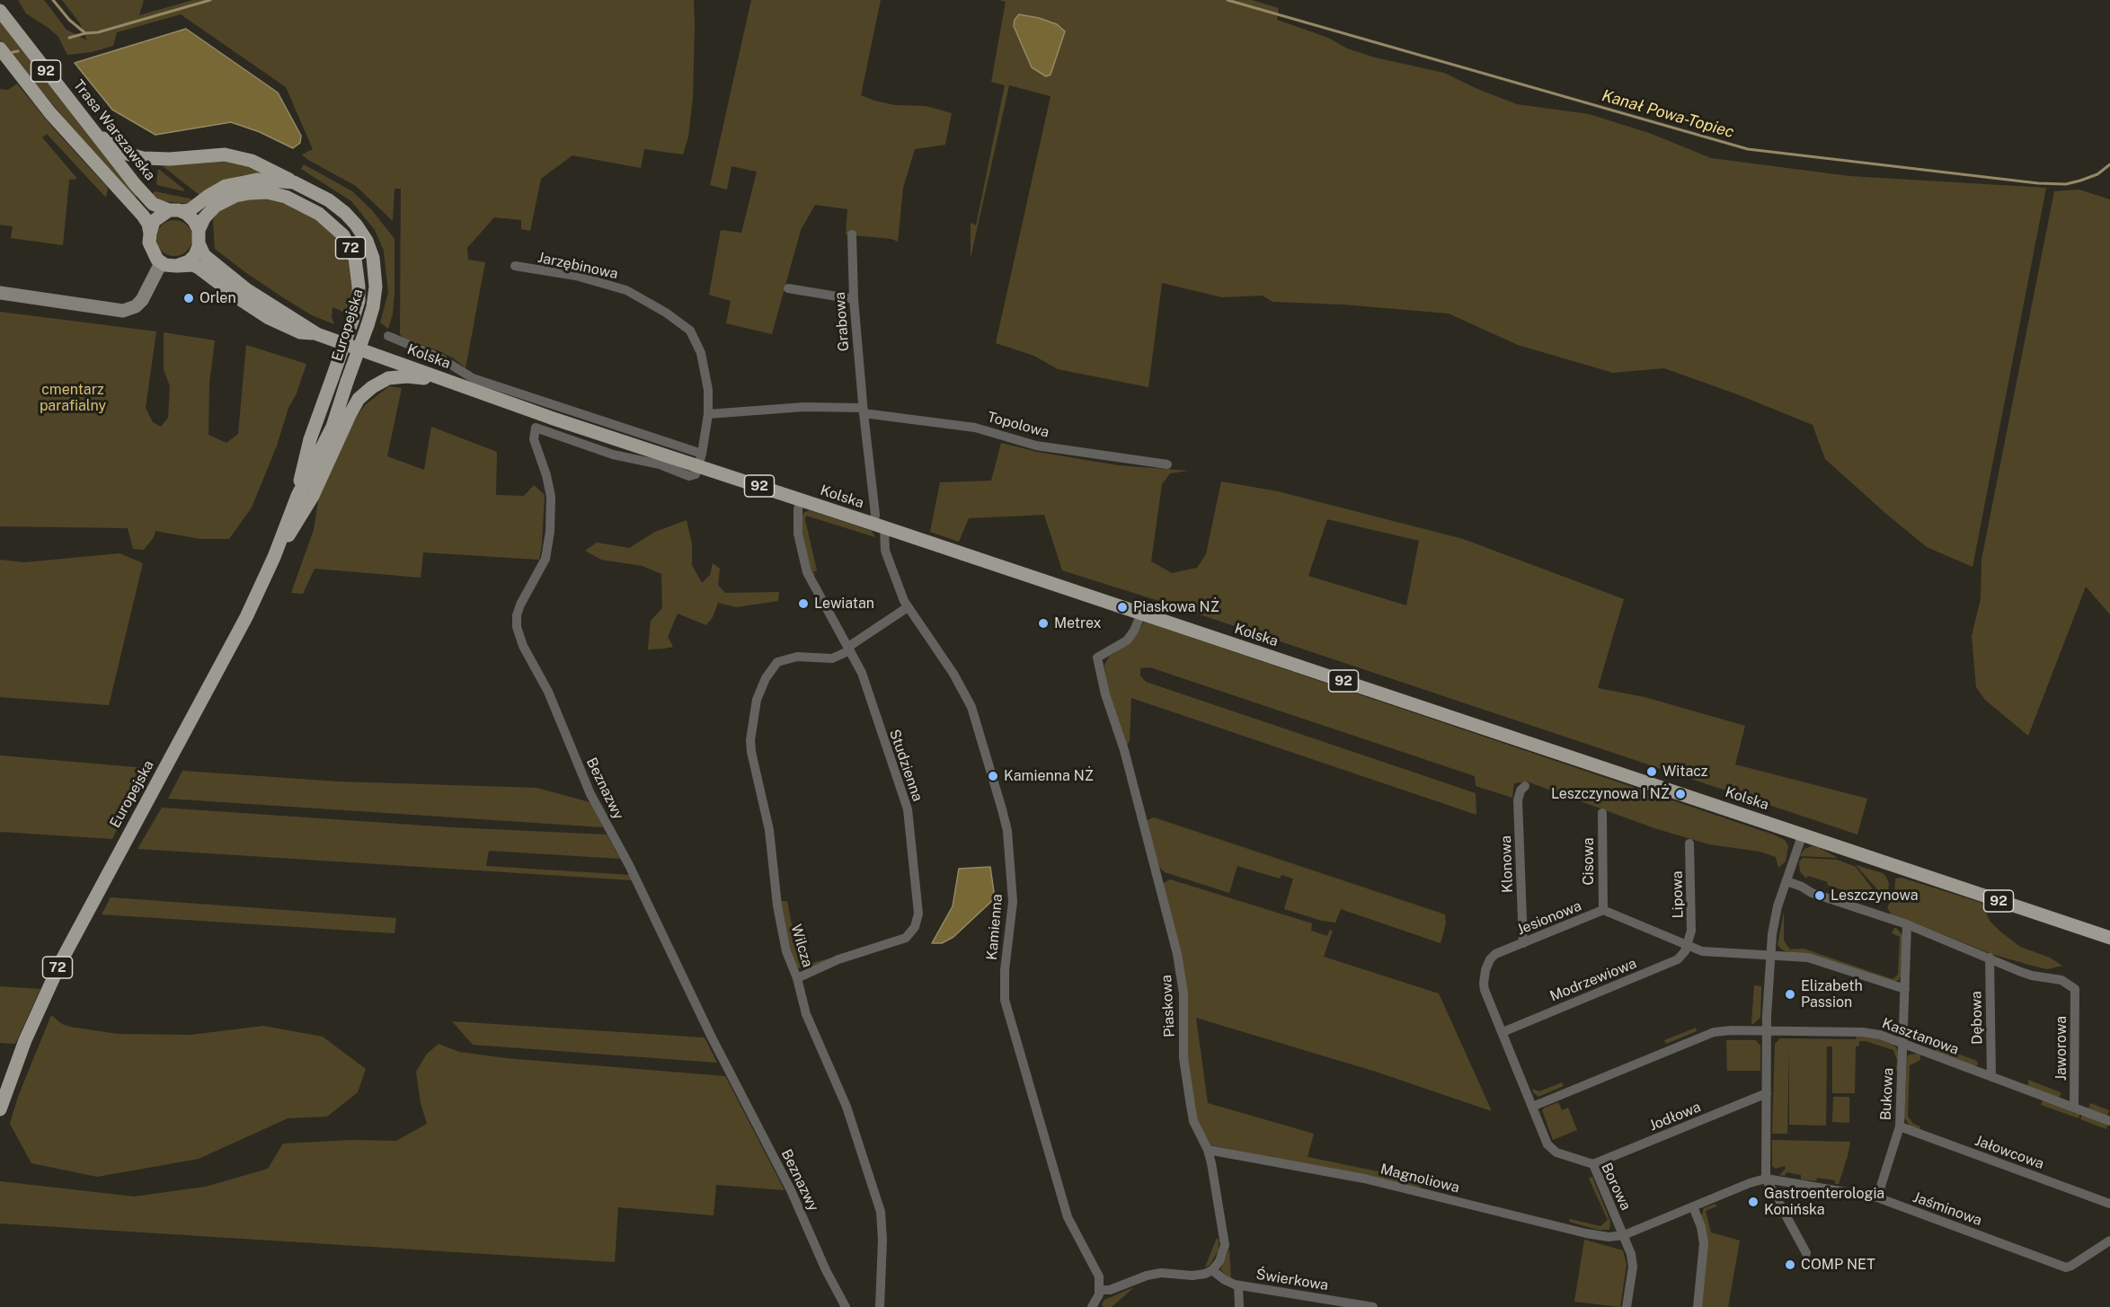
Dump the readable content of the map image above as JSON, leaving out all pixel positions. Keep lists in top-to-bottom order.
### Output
{
  "streets": {
    "main road": [
      "92",
      "Trasa Warszawska",
      "72",
      "Europejska",
      "Kolska"
    ],
    "street": [
      "Jarzębinowa",
      "Grabowa",
      "Topolowa",
      "Studzienna",
      "Beznazwy",
      "Cisowa",
      "Klonowa",
      "Lipowa",
      "Jesionowa",
      "Kamienna",
      "Wilcza",
      "Modrzewiowa",
      "Piaskowa",
      "Dębowa",
      "Kasztanowa",
      "Jaworowa",
      "Bukowa",
      "Jodłowa",
      "Jałowcowa",
      "Magnoliowa",
      "Borowa",
      "Jaśminowa",
      "Świerkowa"
    ]
  },
  "crossings": [
    ["92", "Trasa Warszawska"],
    ["92", "Europejska"],
    ["92", "Kolska"],
    ["Trasa Warszawska", "Europejska"],
    ["72", "Europejska"],
    ["72", "Kolska"],
    ["Jarzębinowa", "Topolowa"],
    ["Grabowa", "Topolowa"],
    ["Kolska", "Studzienna"],
    ["Kolska", "Beznazwy"],
    ["Kolska", "Kamienna"],
    ["Kolska", "Piaskowa"],
    ["Studzienna", "Wilcza"],
    ["Cisowa", "Jesionowa"],
    ["Klonowa", "Jesionowa"],
    ["Lipowa", "Jesionowa"],
    ["Lipowa", "Modrzewiowa"],
    ["Jesionowa", "Modrzewiowa"],
    ["Jesionowa", "Kasztanowa"],
    ["Jesionowa", "Borowa"],
    ["Kamienna", "Wilcza"],
    ["Piaskowa", "Magnoliowa"],
    ["Piaskowa", "Świerkowa"],
    ["Dębowa", "Kasztanowa"],
    ["Dębowa", "Jaworowa"],
    ["Kasztanowa", "Jaworowa"],
    ["Kasztanowa", "Bukowa"],
    ["Kasztanowa", "Borowa"],
    ["Bukowa", "Jałowcowa"],
    ["Bukowa", "Jaśminowa"],
    ["Jodłowa", "Borowa"],
    ["Magnoliowa", "Borowa"]
  ],
  "water": ["Kanał Powa-Topiec"],
  "parks": ["cmentarz parafialny"],
  "places": [
    "Orlen",
    "Lewiatan",
    "Piaskowa NŻ",
    "Metrex",
    "Witacz",
    "Kamienna NŻ",
    "Leszczynowa I NŻ",
    "Leszczynowa",
    "Elizabeth Passion",
    "Gastroenterologia Konińska",
    "COMP NET"
  ]
}
